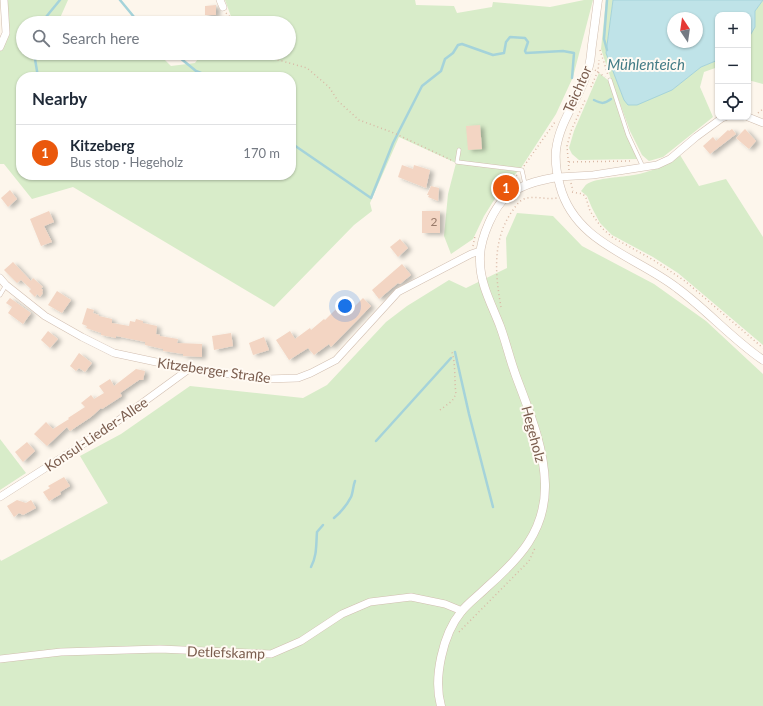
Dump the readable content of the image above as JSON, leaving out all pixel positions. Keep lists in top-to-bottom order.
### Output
{
  "streets": {
    "street": [
      "Teichtor",
      "Kitzeberger Straße",
      "Konsul-Lieder-Allee",
      "Hegeholz",
      "Detlefskamp"
    ]
  },
  "crossings": [
    ["Teichtor", "Hegeholz"],
    ["Kitzeberger Straße", "Konsul-Lieder-Allee"],
    ["Kitzeberger Straße", "Hegeholz"],
    ["Hegeholz", "Detlefskamp"]
  ],
  "water": ["Mühlenteich"],
  "house_numbers": ["2"],
  "north": "top",
  "page": {
    "map_buttons": ["+", "−"],
    "search": "Search here",
    "heading": "Nearby",
    "list": [
      {
        "mark": "1",
        "name": "Kitzeberg",
        "note": "Bus stop · Hegeholz",
        "value": "170 m"
      }
    ],
    "pins": "1"
  }
}
